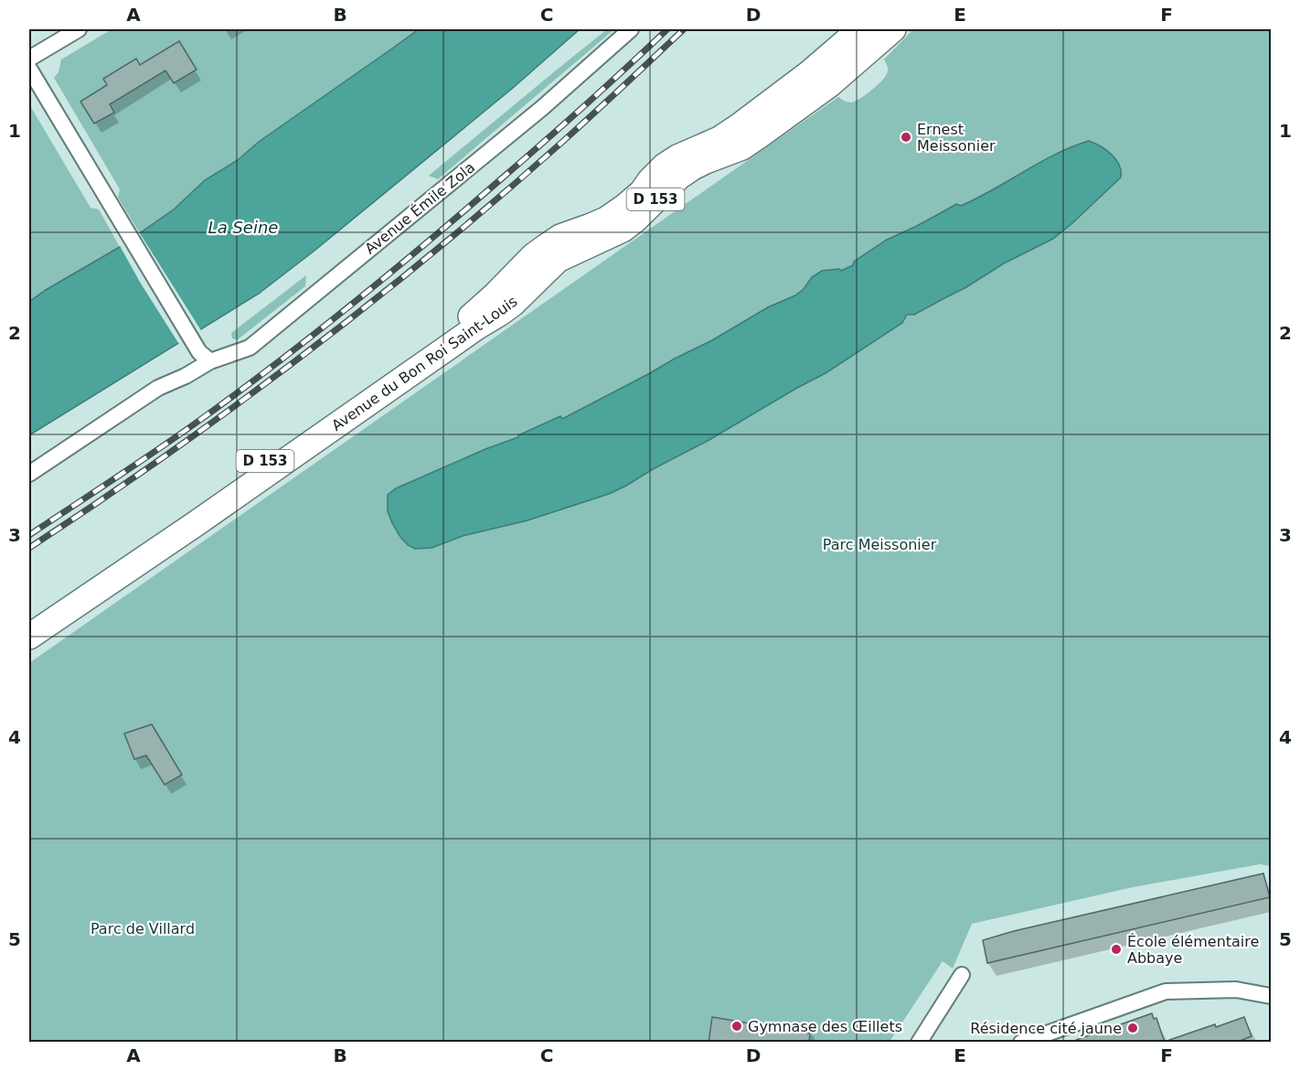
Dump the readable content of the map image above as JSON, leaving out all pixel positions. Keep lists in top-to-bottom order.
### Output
{
  "streets": {
    "main road": ["D 153", "Avenue du Bon Roi Saint-Louis"],
    "street": ["Avenue Émile Zola"]
  },
  "water": ["La Seine"],
  "parks": ["Parc Meissonier", "Parc de Villard"],
  "places": [
    "Ernest Meissonier",
    "École élémentaire Abbaye",
    "Gymnase des Œillets",
    "Résidence cité jaune"
  ],
  "grid": {
    "columns": [
      "A",
      "B",
      "C",
      "D",
      "E",
      "F"
    ],
    "rows": [
      "1",
      "2",
      "3",
      "4",
      "5"
    ]
  }
}
